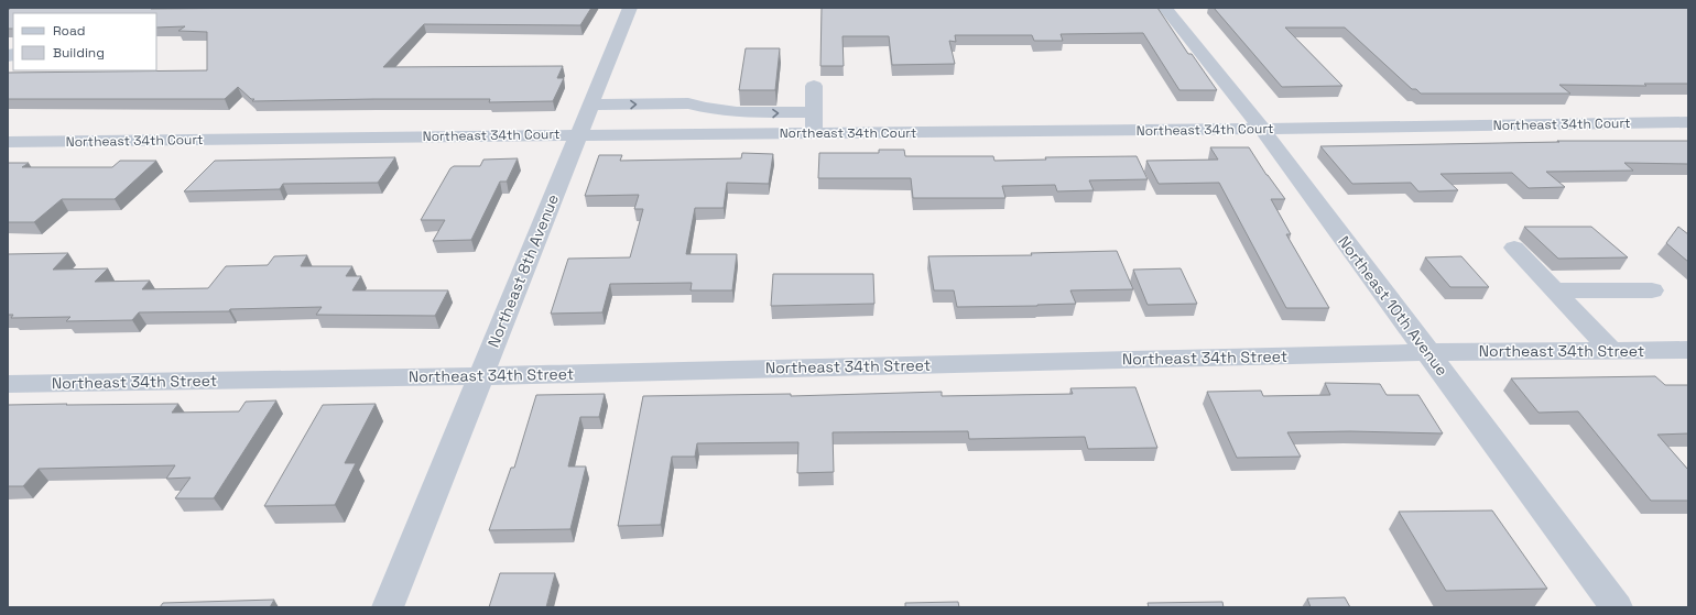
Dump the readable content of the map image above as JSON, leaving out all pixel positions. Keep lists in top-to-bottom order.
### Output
{
  "streets": {
    "street": [
      "Northeast 34th Court",
      "Northeast 8th Avenue",
      "Northeast 10th Avenue",
      "Northeast 34th Street"
    ]
  },
  "crossings": [
    ["Northeast 34th Court", "Northeast 8th Avenue"],
    ["Northeast 34th Court", "Northeast 10th Avenue"],
    ["Northeast 8th Avenue", "Northeast 34th Street"],
    ["Northeast 10th Avenue", "Northeast 34th Street"]
  ],
  "legend": ["Road", "Building"]
}
